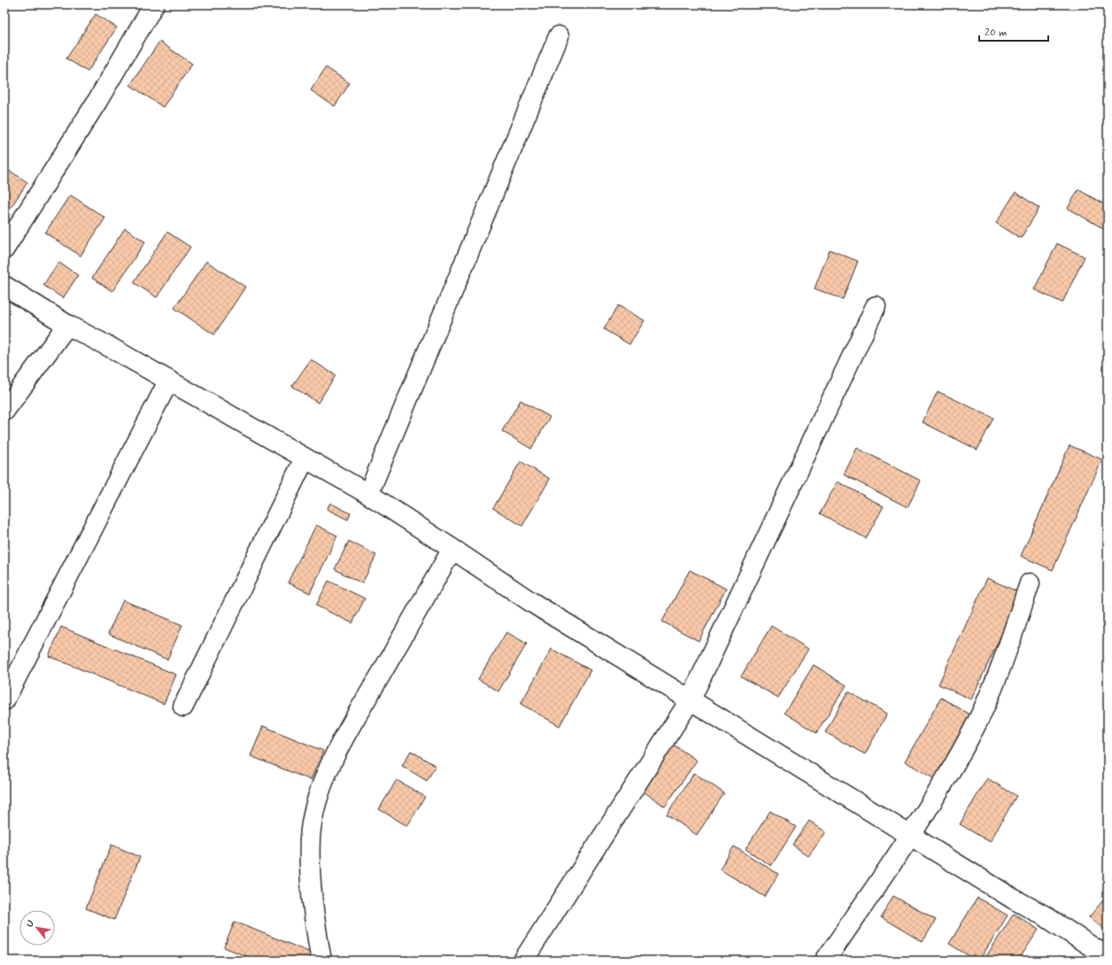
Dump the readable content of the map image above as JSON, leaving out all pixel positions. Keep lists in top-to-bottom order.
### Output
{
  "scale_bar": "20 m",
  "north": "top left"
}
